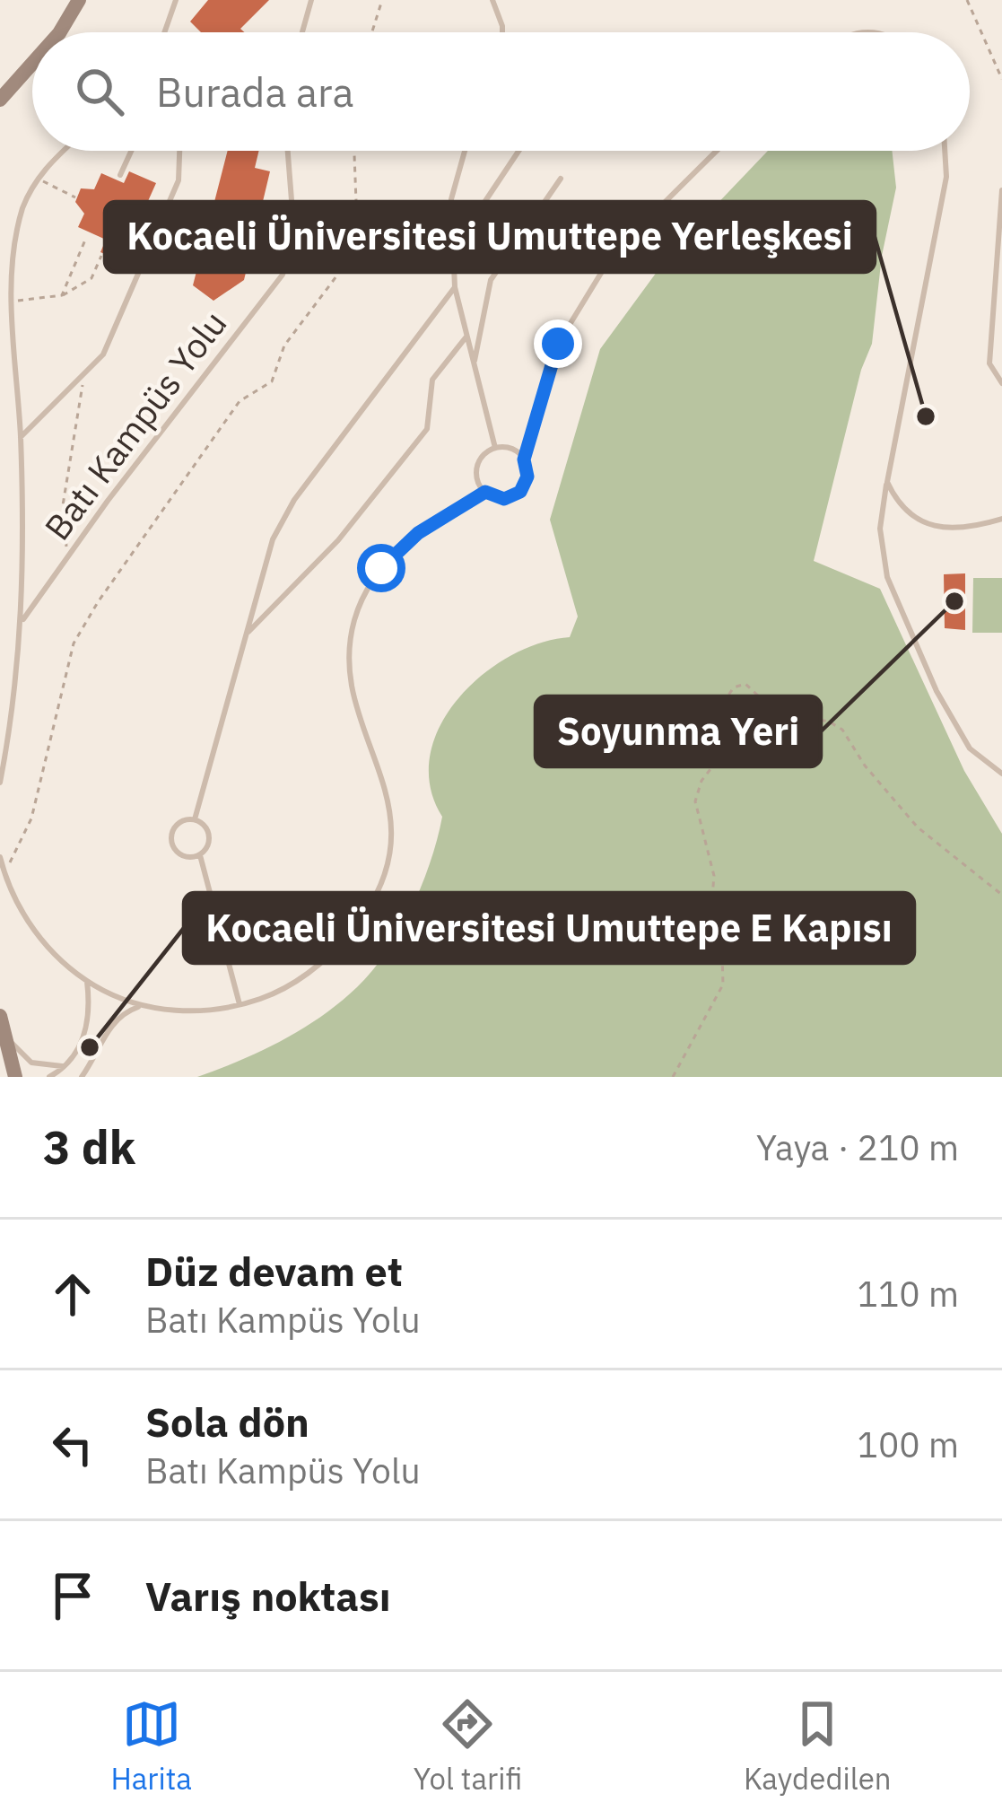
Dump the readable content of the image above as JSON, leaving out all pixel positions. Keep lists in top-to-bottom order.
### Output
{
  "streets": {
    "lane": ["Batı Kampüs Yolu"]
  },
  "places": ["Kocaeli Üniversitesi Umuttepe Yerleşkesi", "Soyunma Yeri", "Kocaeli Üniversitesi Umuttepe E Kapısı"],
  "page": {
    "search": "Burada ara",
    "heading": ["3 dk", "Yaya · 210 m"],
    "list": [
      ["Düz devam et", "Batı Kampüs Yolu", "110 m"],
      ["Sola dön", "Batı Kampüs Yolu", "100 m"],
      "Varış noktası"
    ],
    "nav": ["Harita", "Yol tarifi", "Kaydedilen"]
  }
}
